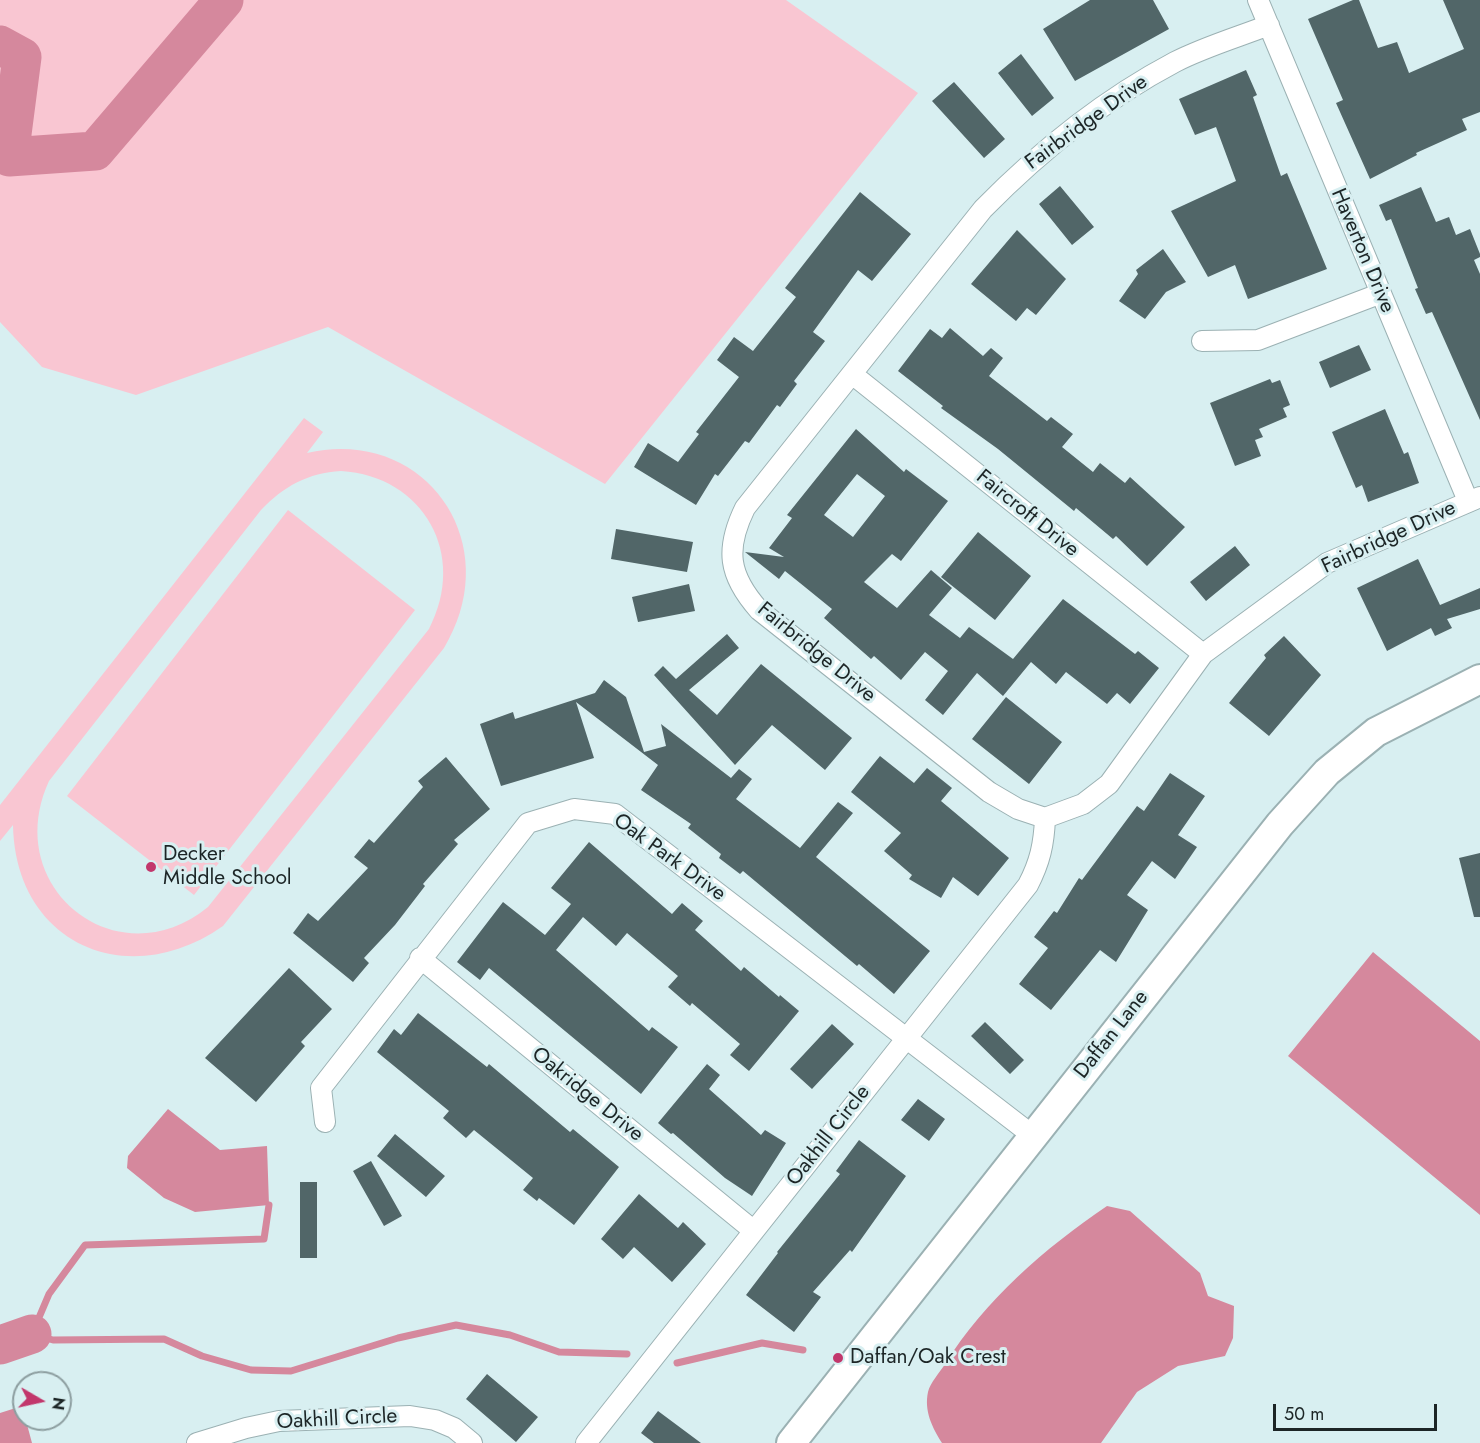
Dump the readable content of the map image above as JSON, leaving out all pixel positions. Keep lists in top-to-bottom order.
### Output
{
  "streets": {
    "street": [
      "Fairbridge Drive",
      "Haverton Drive",
      "Faircroft Drive",
      "Oak Park Drive",
      "Daffan Lane",
      "Oakridge Drive",
      "Oakhill Circle"
    ]
  },
  "crossings": [
    ["Fairbridge Drive", "Haverton Drive"],
    ["Fairbridge Drive", "Faircroft Drive"],
    ["Fairbridge Drive", "Oakhill Circle"],
    ["Oak Park Drive", "Daffan Lane"],
    ["Oak Park Drive", "Oakridge Drive"],
    ["Oak Park Drive", "Oakhill Circle"],
    ["Oakridge Drive", "Oakhill Circle"]
  ],
  "places": ["Decker Middle School", "Daffan/Oak Crest"],
  "scale_bar": "50 m",
  "north": "right"
}
